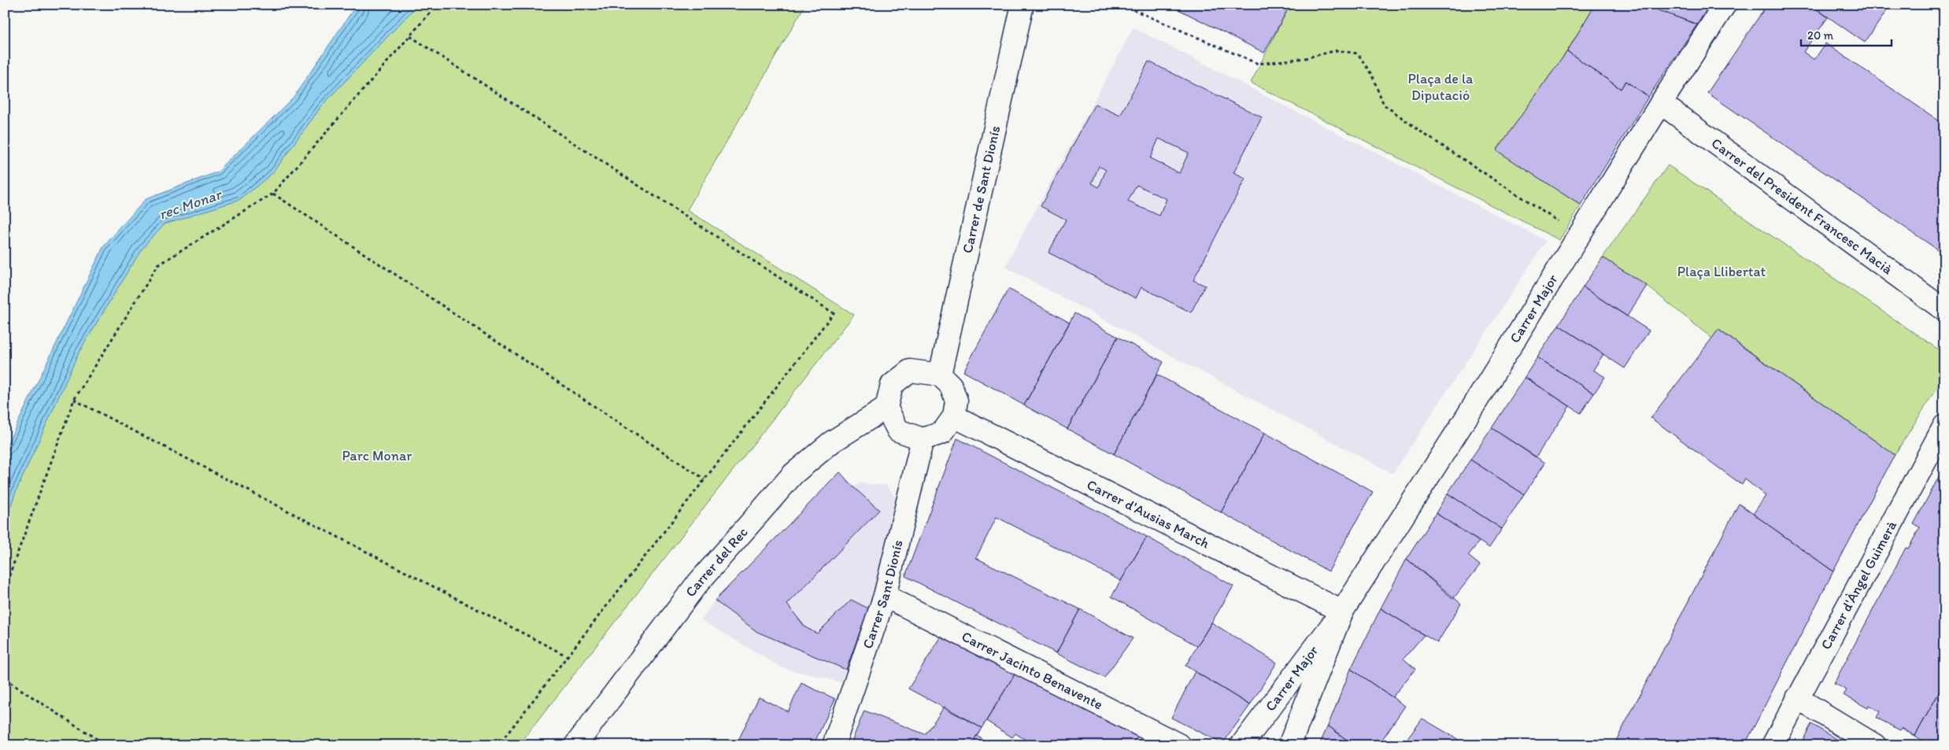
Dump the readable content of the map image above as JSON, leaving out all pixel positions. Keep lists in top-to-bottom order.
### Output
{
  "streets": {
    "street": [
      "Carrer de Sant Dionís",
      "Carrer del President Francesc Macià",
      "Carrer Major",
      "Carrer d'Ausias March",
      "Carrer del Rec",
      "Carrer d'Àngel Guimerà",
      "Carrer Sant Dionís",
      "Carrer Jacinto Benavente"
    ]
  },
  "crossings": [
    ["Carrer de Sant Dionís", "Carrer d'Ausias March"],
    ["Carrer de Sant Dionís", "Carrer del Rec"],
    ["Carrer de Sant Dionís", "Carrer Sant Dionís"],
    ["Carrer del President Francesc Macià", "Carrer Major"],
    ["Carrer Major", "Carrer d'Ausias March"],
    ["Carrer d'Ausias March", "Carrer del Rec"],
    ["Carrer d'Ausias March", "Carrer Sant Dionís"],
    ["Carrer del Rec", "Carrer Sant Dionís"],
    ["Carrer Sant Dionís", "Carrer Jacinto Benavente"]
  ],
  "water": ["rec Monar"],
  "parks": ["Plaça de la Diputació", "Plaça Llibertat", "Parc Monar"],
  "scale_bar": "20 m"
}
